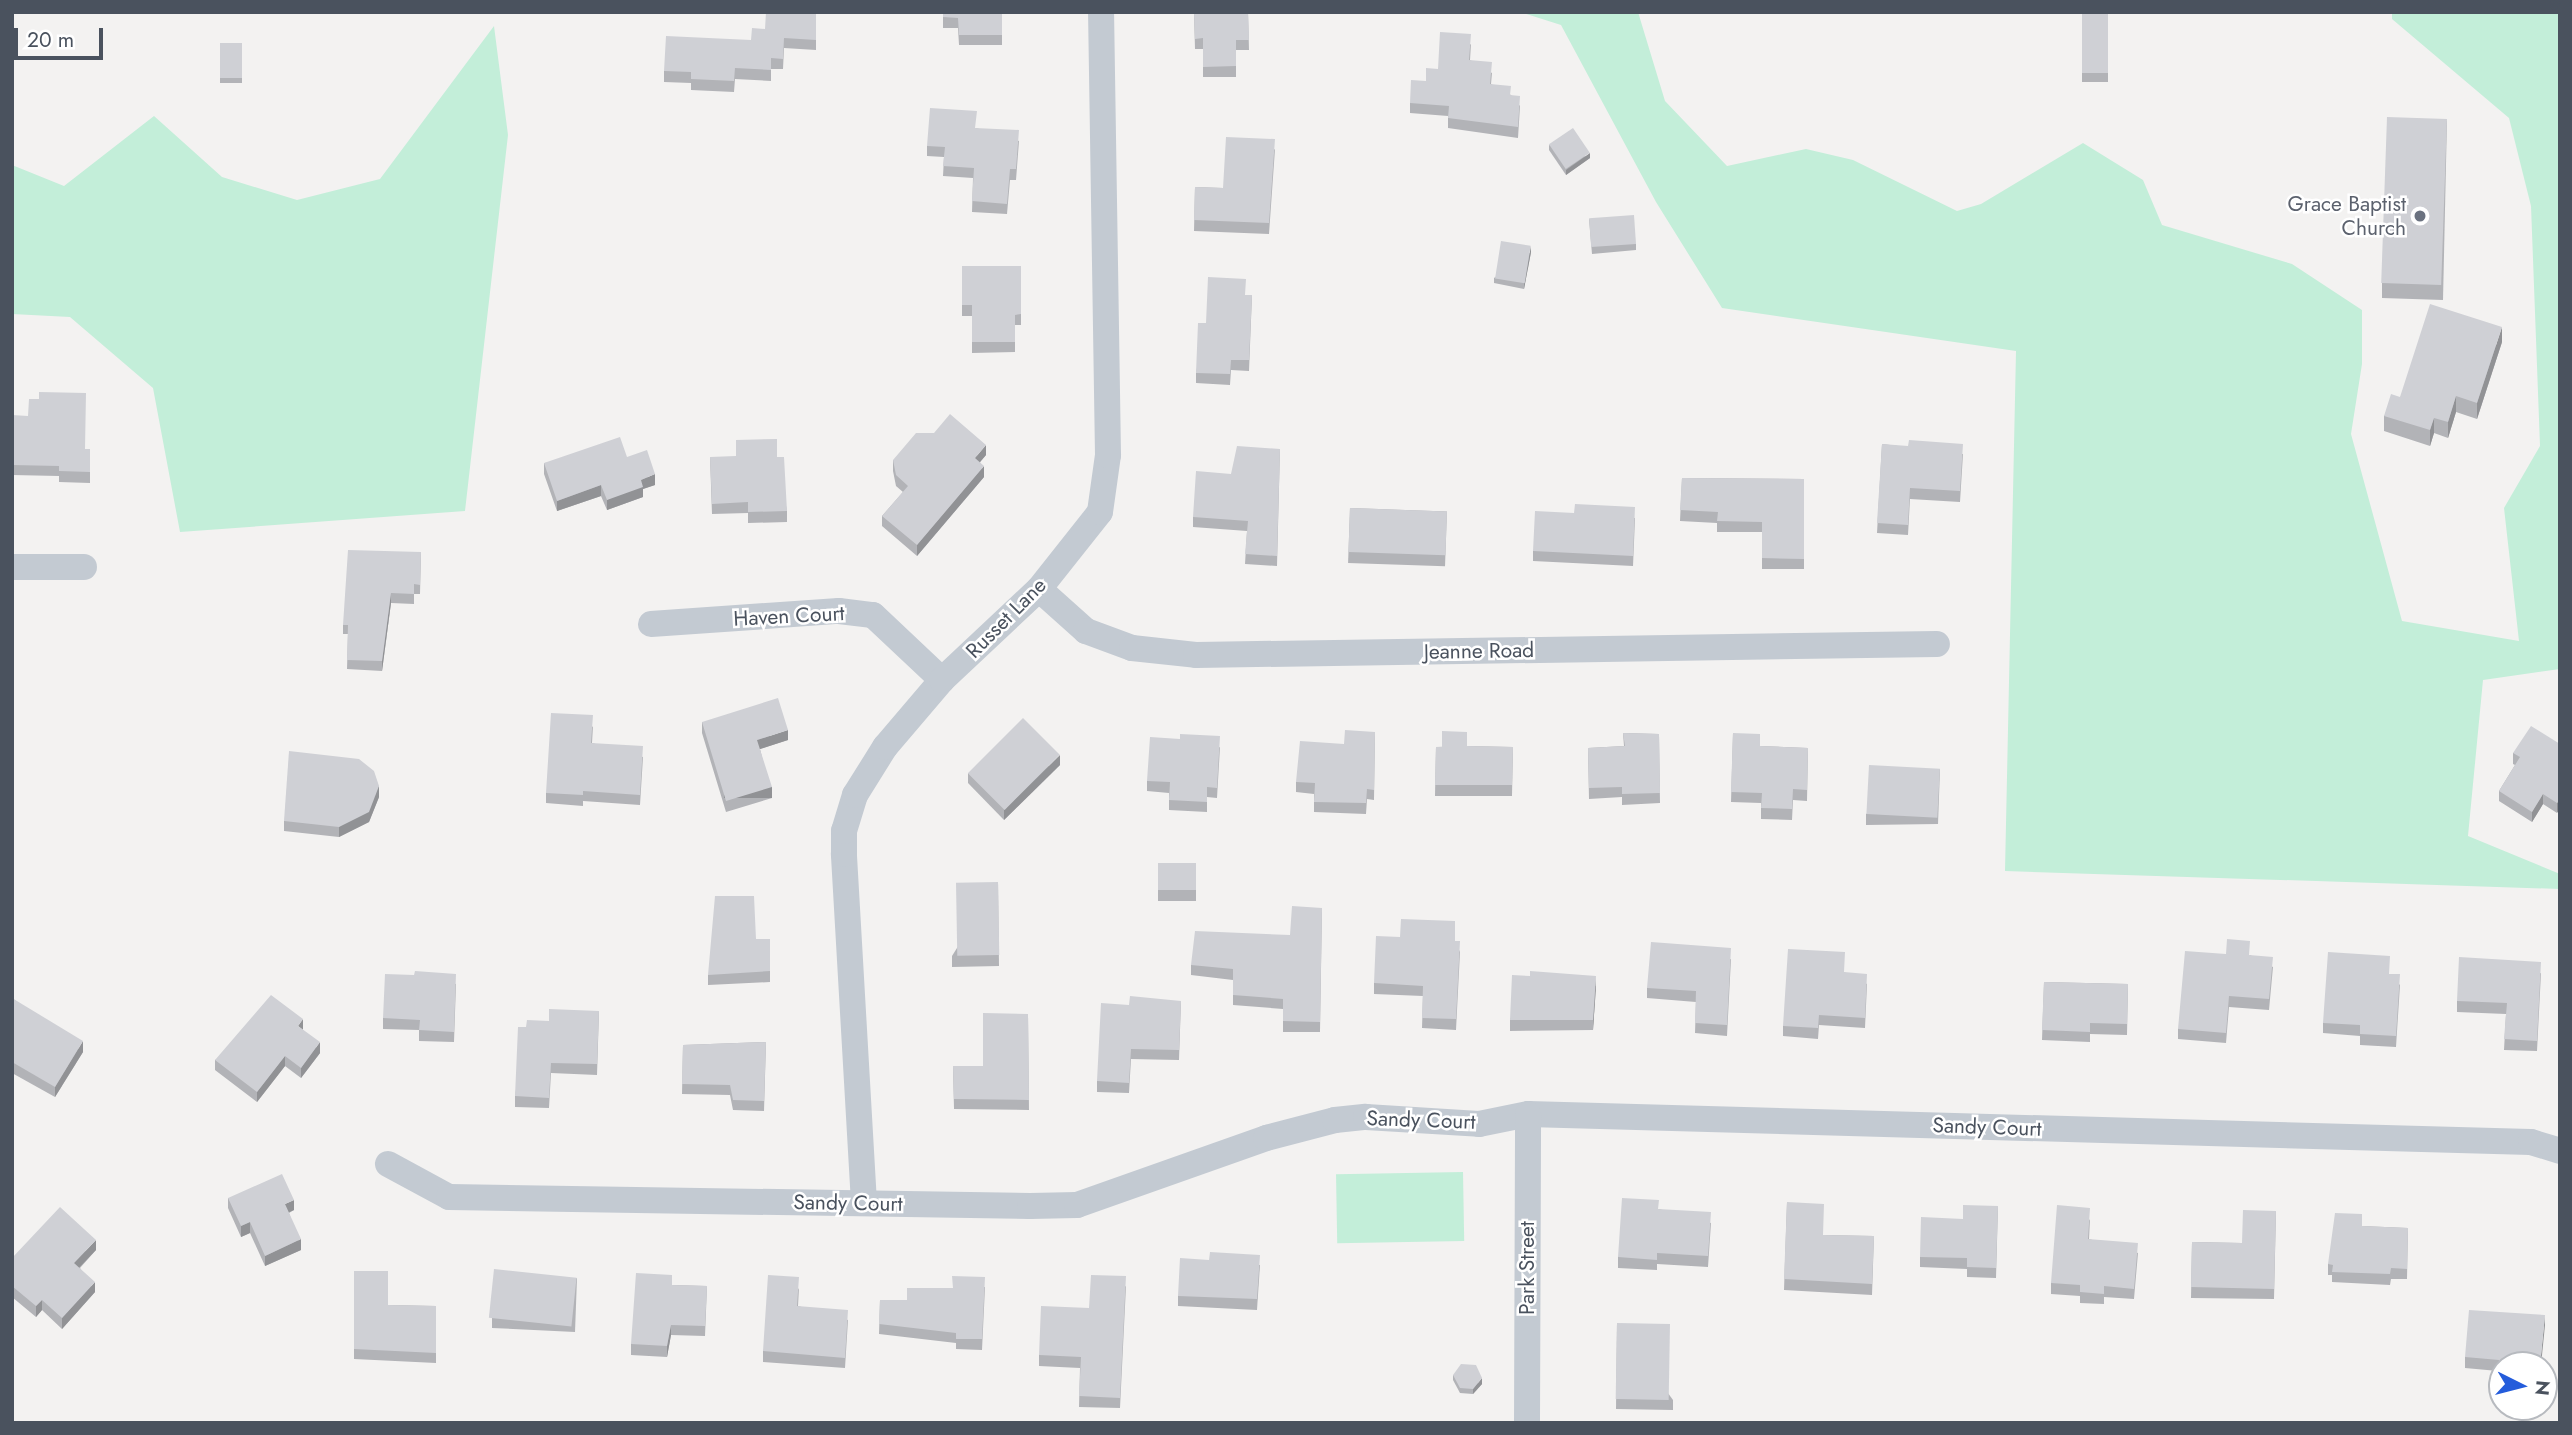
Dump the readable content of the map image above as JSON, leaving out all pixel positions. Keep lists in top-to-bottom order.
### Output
{
  "streets": {
    "street": [
      "Haven Court",
      "Russet Lane",
      "Jeanne Road",
      "Sandy Court",
      "Park Street"
    ]
  },
  "crossings": [
    ["Haven Court", "Russet Lane"],
    ["Russet Lane", "Jeanne Road"],
    ["Russet Lane", "Sandy Court"],
    ["Sandy Court", "Park Street"]
  ],
  "places": ["Grace Baptist Church"],
  "scale_bar": "20 m",
  "north": "right"
}
